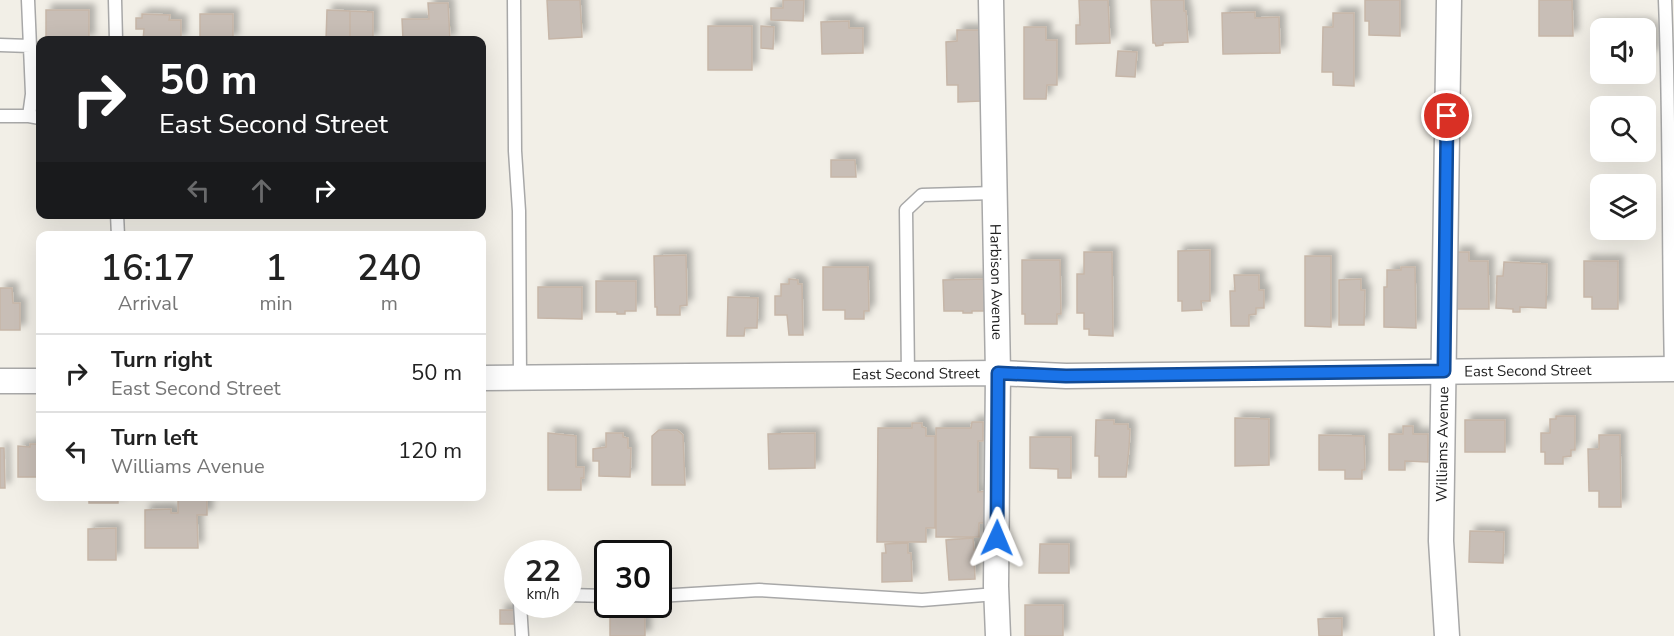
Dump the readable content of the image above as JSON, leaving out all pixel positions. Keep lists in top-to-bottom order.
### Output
{
  "streets": {
    "street": ["Harbison Avenue", "East Second Street", "Williams Avenue"]
  },
  "crossings": [
    ["Harbison Avenue", "East Second Street"],
    ["East Second Street", "Williams Avenue"]
  ],
  "page": {
    "turn": ["50 m", "East Second Street"],
    "eta": [
      "16:17",
      "Arrival",
      "1",
      "min",
      "240",
      "m"
    ],
    "list": [
      {
        "name": "Turn right",
        "note": "East Second Street",
        "value": "50 m"
      },
      {
        "name": "Turn left",
        "note": "Williams Avenue",
        "value": "120 m"
      }
    ],
    "speed": "22 km/h",
    "limit": "30"
  }
}
